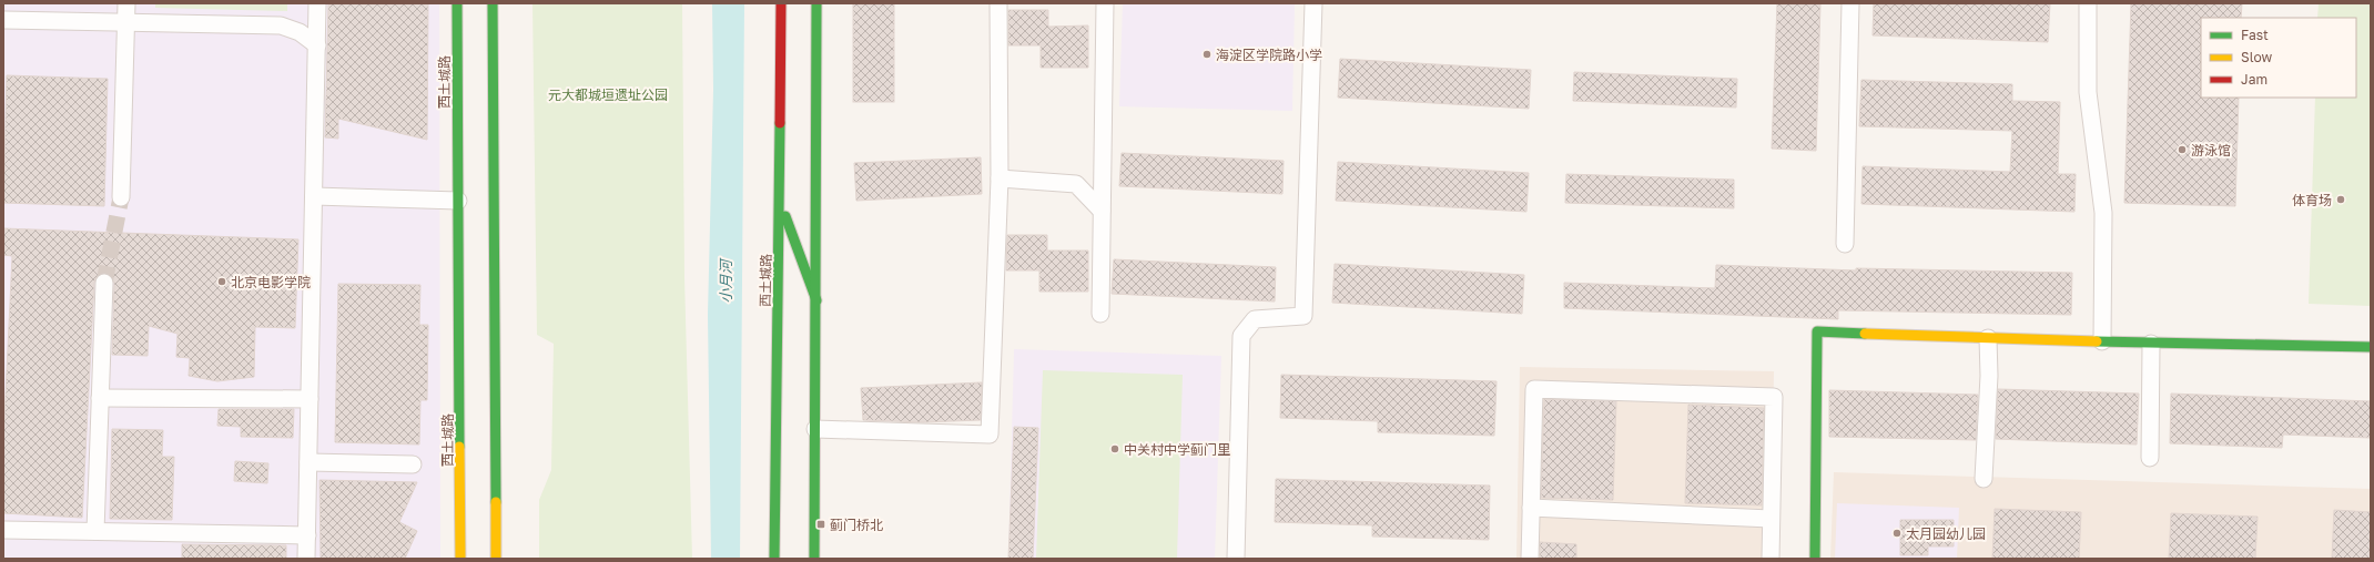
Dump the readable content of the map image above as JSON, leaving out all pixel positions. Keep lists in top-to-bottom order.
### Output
{
  "streets": {
    "main road": ["西土城路"]
  },
  "water": ["小月河"],
  "parks": ["元大都城垣遗址公园"],
  "places": {
    "other": [
      "海淀区学院路小学",
      "游泳馆",
      "体育场",
      "北京电影学院",
      "中关村中学蓟门里",
      "太月园幼儿园"
    ],
    "transit": ["蓟门桥北"]
  },
  "legend": ["Fast", "Slow", "Jam"]
}
